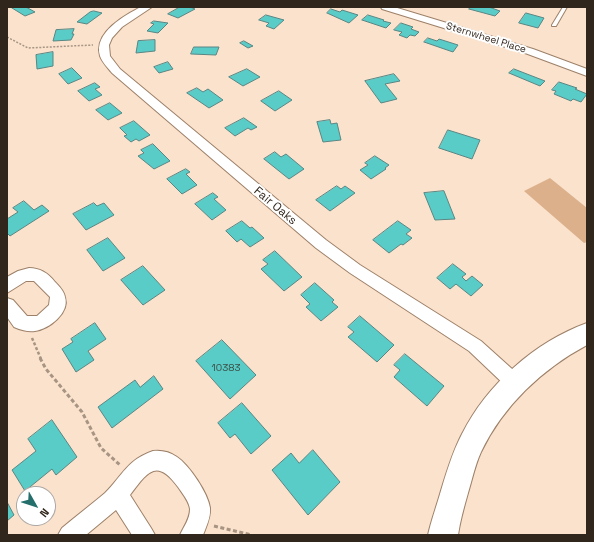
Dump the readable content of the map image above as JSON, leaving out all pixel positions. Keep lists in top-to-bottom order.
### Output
{
  "streets": {
    "street": ["Sternwheel Place", "Fair Oaks"]
  },
  "house_numbers": ["10383"],
  "north": "bottom right"
}
